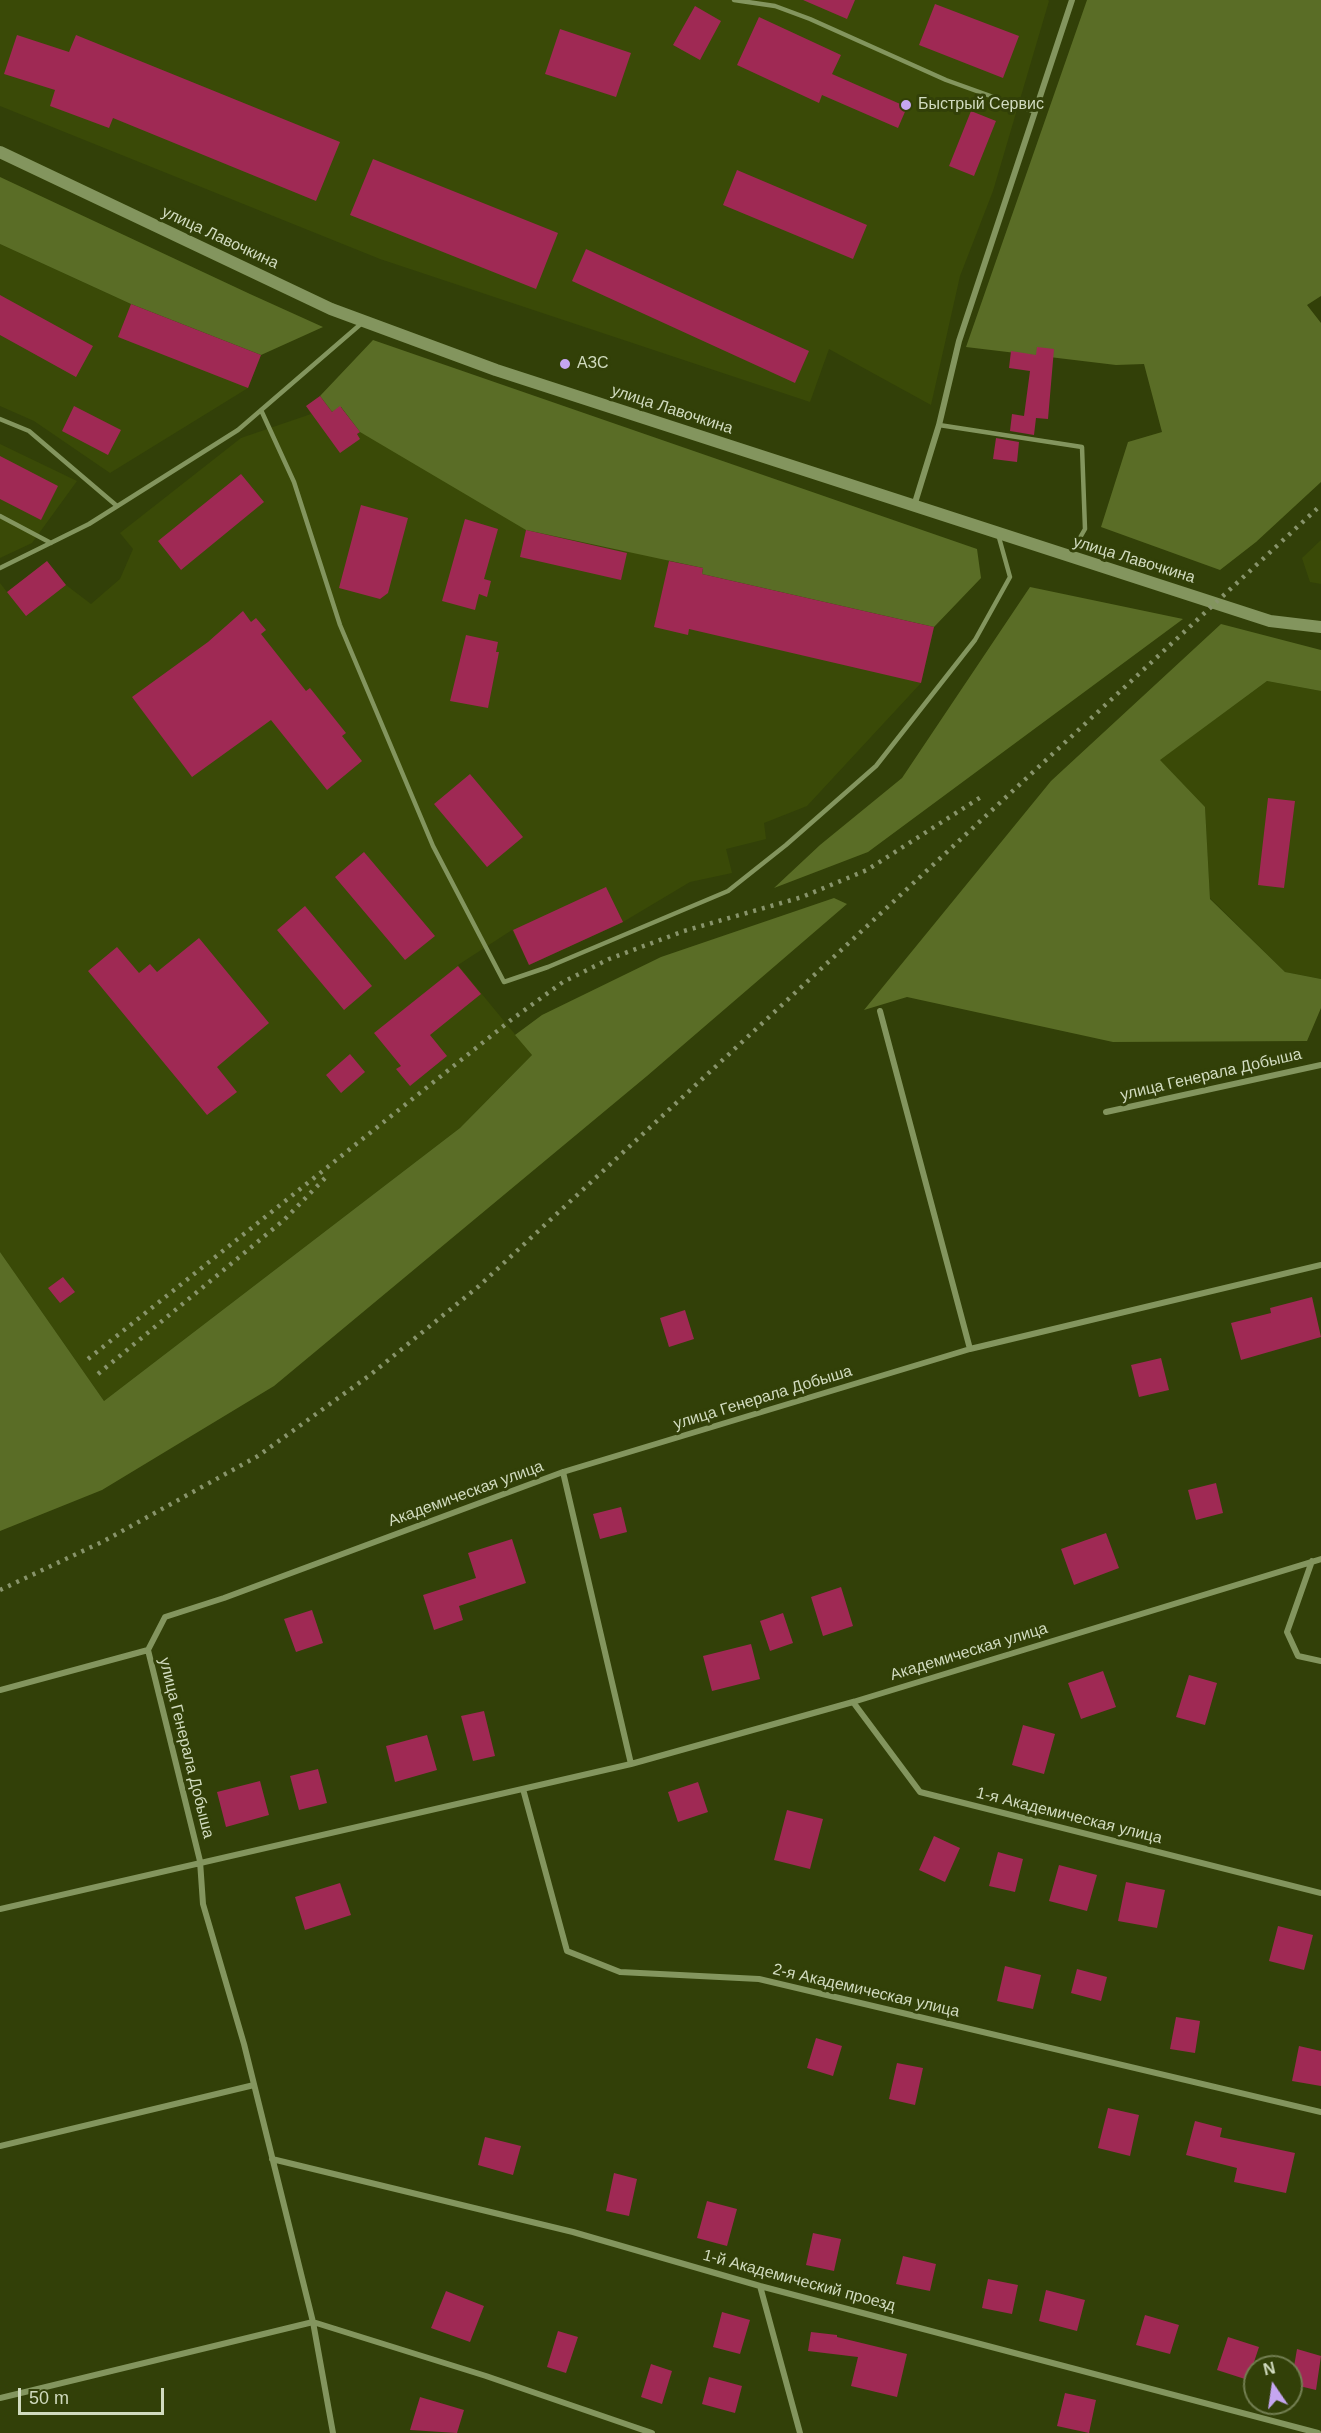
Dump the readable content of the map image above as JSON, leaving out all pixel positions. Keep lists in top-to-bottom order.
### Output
{
  "streets": {
    "main road": ["улица Лавочкина"],
    "street": [
      "улица Генерала Добыша",
      "Академическая улица",
      "1-я Академическая улица",
      "2-я Академическая улица",
      "1-й Академический проезд"
    ]
  },
  "crossings": [
    ["улица Генерала Добыша", "Академическая улица"],
    ["улица Генерала Добыша", "1-й Академический проезд"],
    ["Академическая улица", "1-я Академическая улица"],
    ["Академическая улица", "2-я Академическая улица"]
  ],
  "places": ["Быстрый Сервис", "АЗС"],
  "scale_bar": "50 m",
  "north": "top"
}
